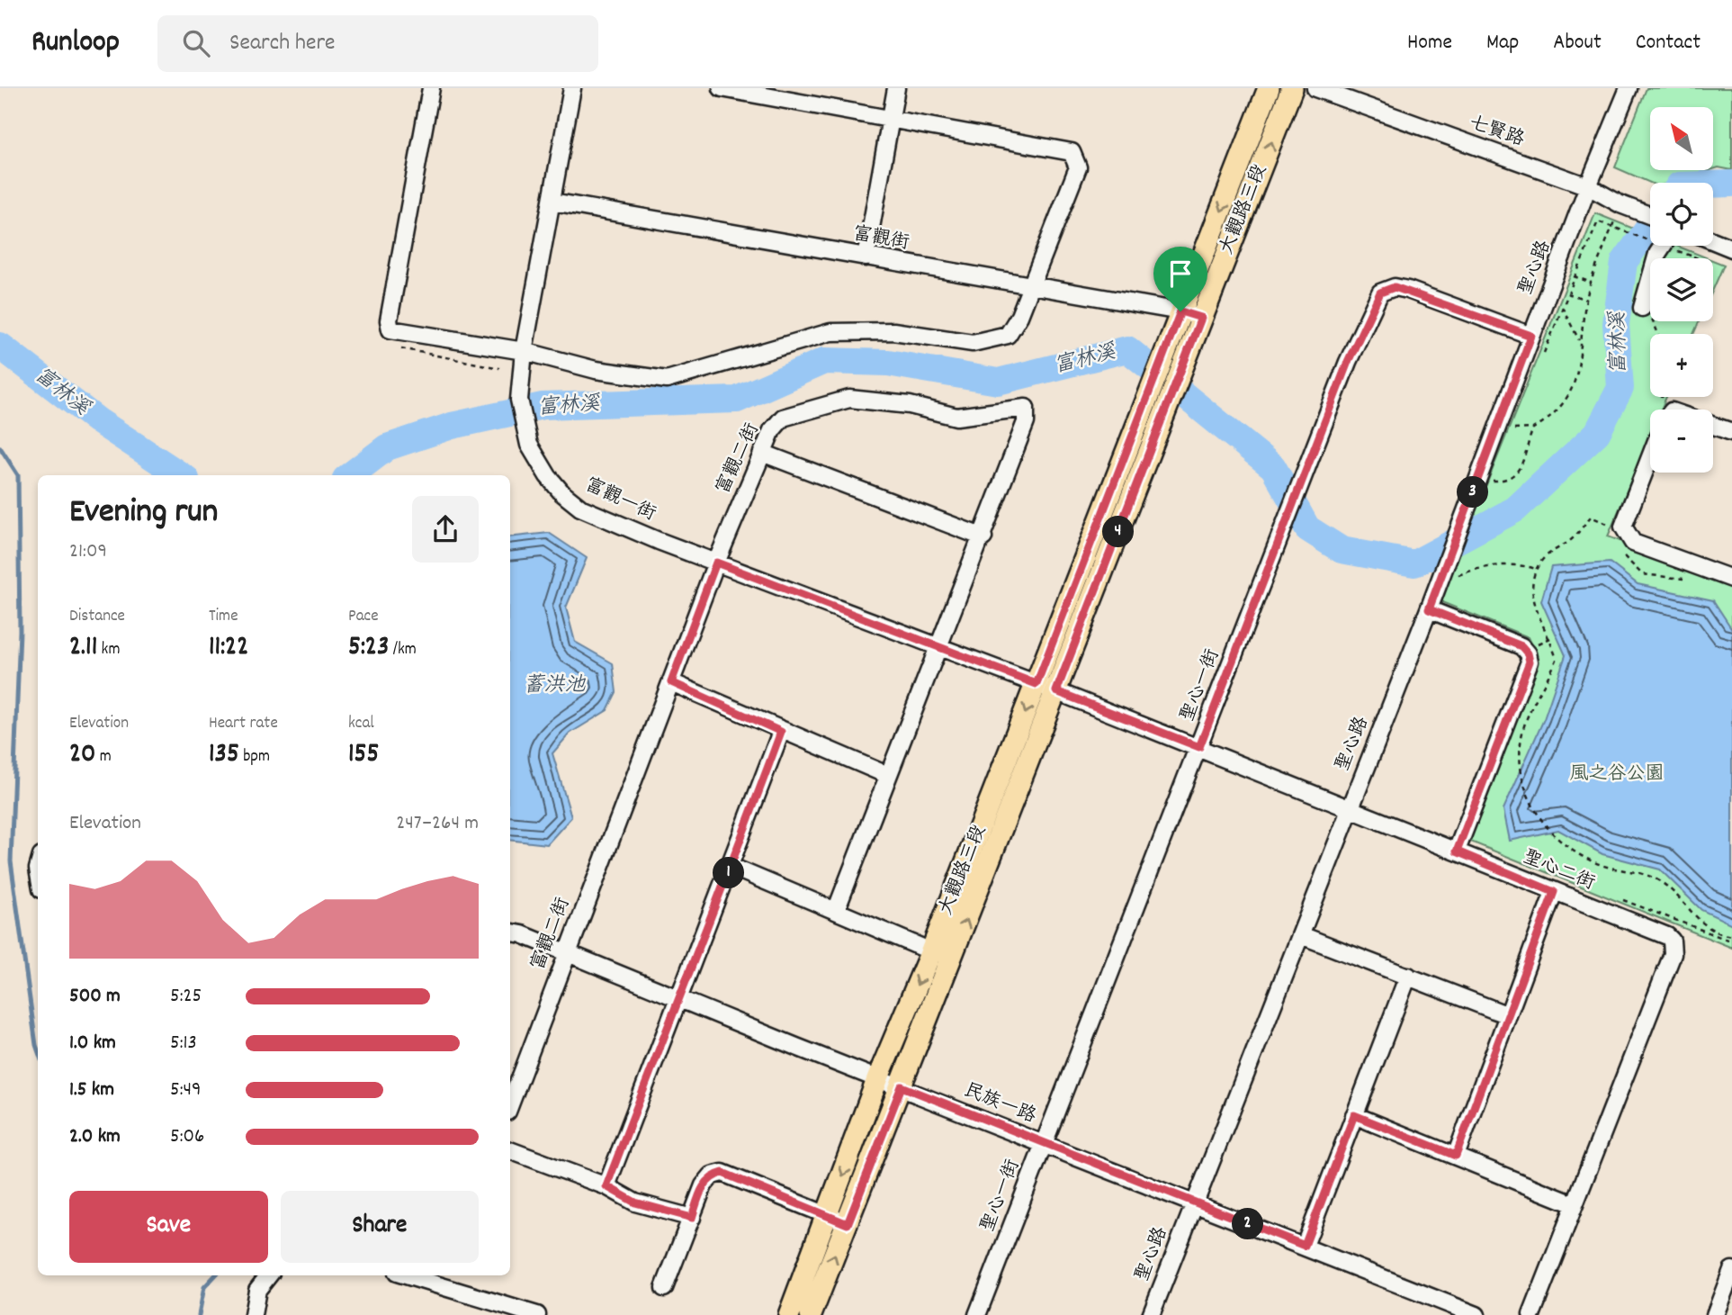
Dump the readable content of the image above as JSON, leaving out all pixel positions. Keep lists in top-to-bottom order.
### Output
{
  "streets": {
    "main road": ["大觀路三段"],
    "street": [
      "七賢路",
      "富觀街",
      "聖心路",
      "富觀二街",
      "富觀一街",
      "聖心一街",
      "聖心二街",
      "民族一路"
    ]
  },
  "crossings": [
    ["七賢路", "聖心路"],
    ["大觀路三段", "富觀街"],
    ["大觀路三段", "富觀一街"],
    ["大觀路三段", "聖心二街"],
    ["大觀路三段", "民族一路"],
    ["富觀街", "富觀一街"],
    ["聖心路", "聖心一街"],
    ["聖心路", "聖心二街"],
    ["聖心路", "民族一路"],
    ["富觀二街", "富觀一街"],
    ["富觀二街", "民族一路"],
    ["富觀一街", "聖心二街"],
    ["聖心一街", "聖心二街"],
    ["聖心一街", "民族一路"]
  ],
  "water": ["富林溪", "蓄洪池"],
  "parks": ["風之谷公園"],
  "north": "top left",
  "page": {
    "header": "Runloop",
    "search": "Search here",
    "nav": [
      "Home",
      "Map",
      "About",
      "Contact"
    ],
    "map_buttons": ["+", "−"],
    "heading": ["Evening run", "21:09"],
    "pins": [
      "3",
      "4",
      "1",
      "2"
    ],
    "stats": [
      ["Distance", "2.11 km"],
      ["Time", "11:22"],
      ["Pace", "5:23 /km"],
      ["Elevation", "20 m"],
      ["Heart rate", "135 bpm"],
      ["kcal", "155"]
    ],
    "chart": ["Elevation", "247–264 m"],
    "list": [
      {
        "name": "500 m",
        "note": "5:25"
      },
      {
        "name": "1.0 km",
        "note": "5:13"
      },
      {
        "name": "1.5 km",
        "note": "5:49"
      },
      {
        "name": "2.0 km",
        "note": "5:06"
      }
    ],
    "buttons": ["Save", "Share"]
  }
}
